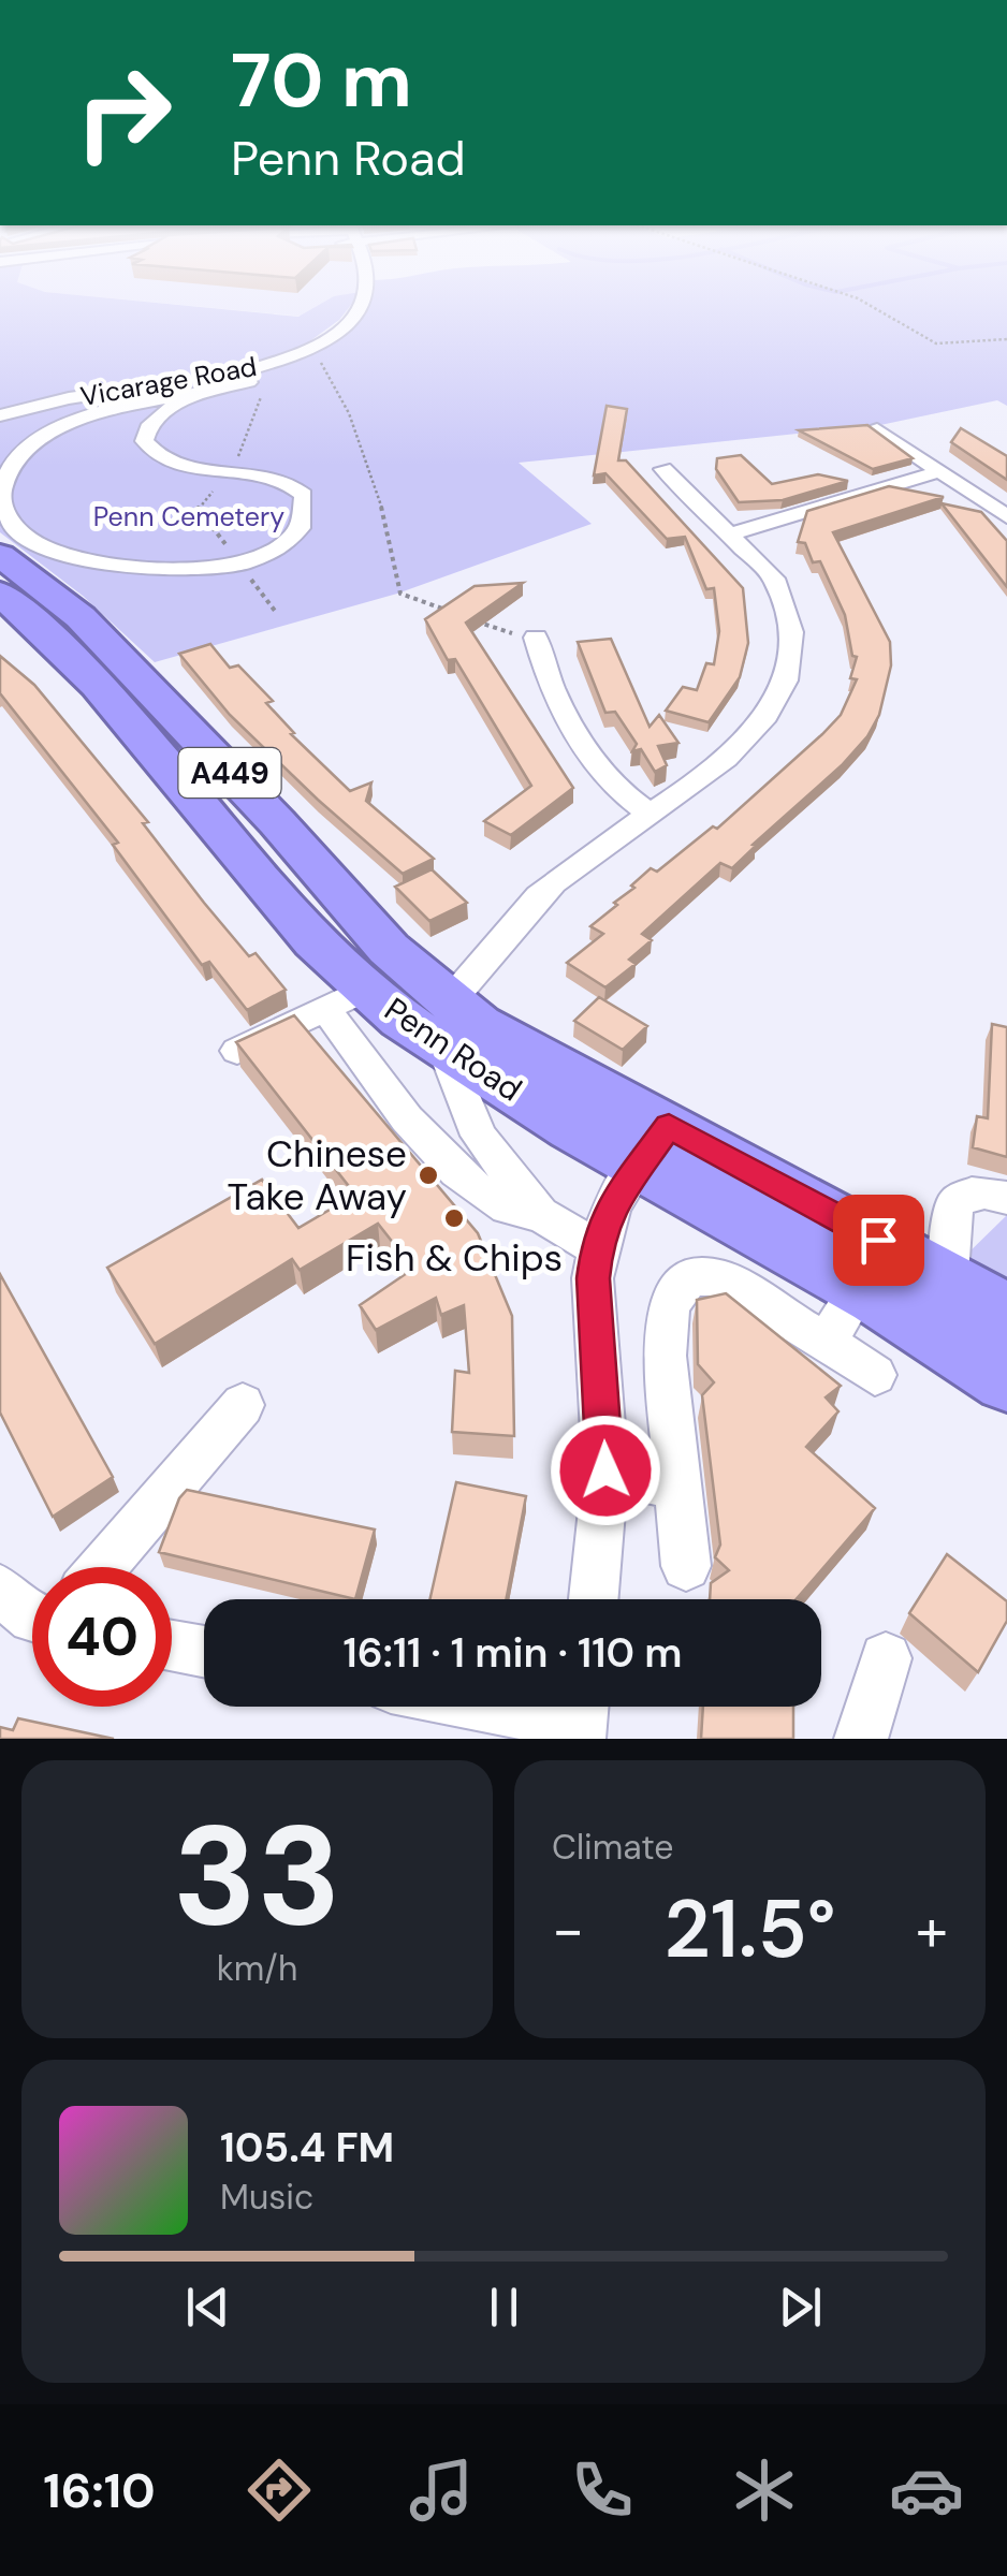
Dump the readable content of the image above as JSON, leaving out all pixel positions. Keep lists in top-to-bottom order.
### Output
{
  "streets": {
    "highway": ["A449", "Penn Road"],
    "street": ["Vicarage Road"]
  },
  "parks": ["Penn Cemetery"],
  "places": ["Chinese Take Away", "Fish & Chips"],
  "page": {
    "turn": ["70 m", "Penn Road"],
    "limit": "40",
    "trip": "16:11 · 1 min · 110 m",
    "tile": [
      ["33", "km/h"],
      "Climate"
    ],
    "heat": ["−", "21.5°", "+"],
    "song": ["105.4 FM", "Music"],
    "tabs": "16:10"
  }
}
